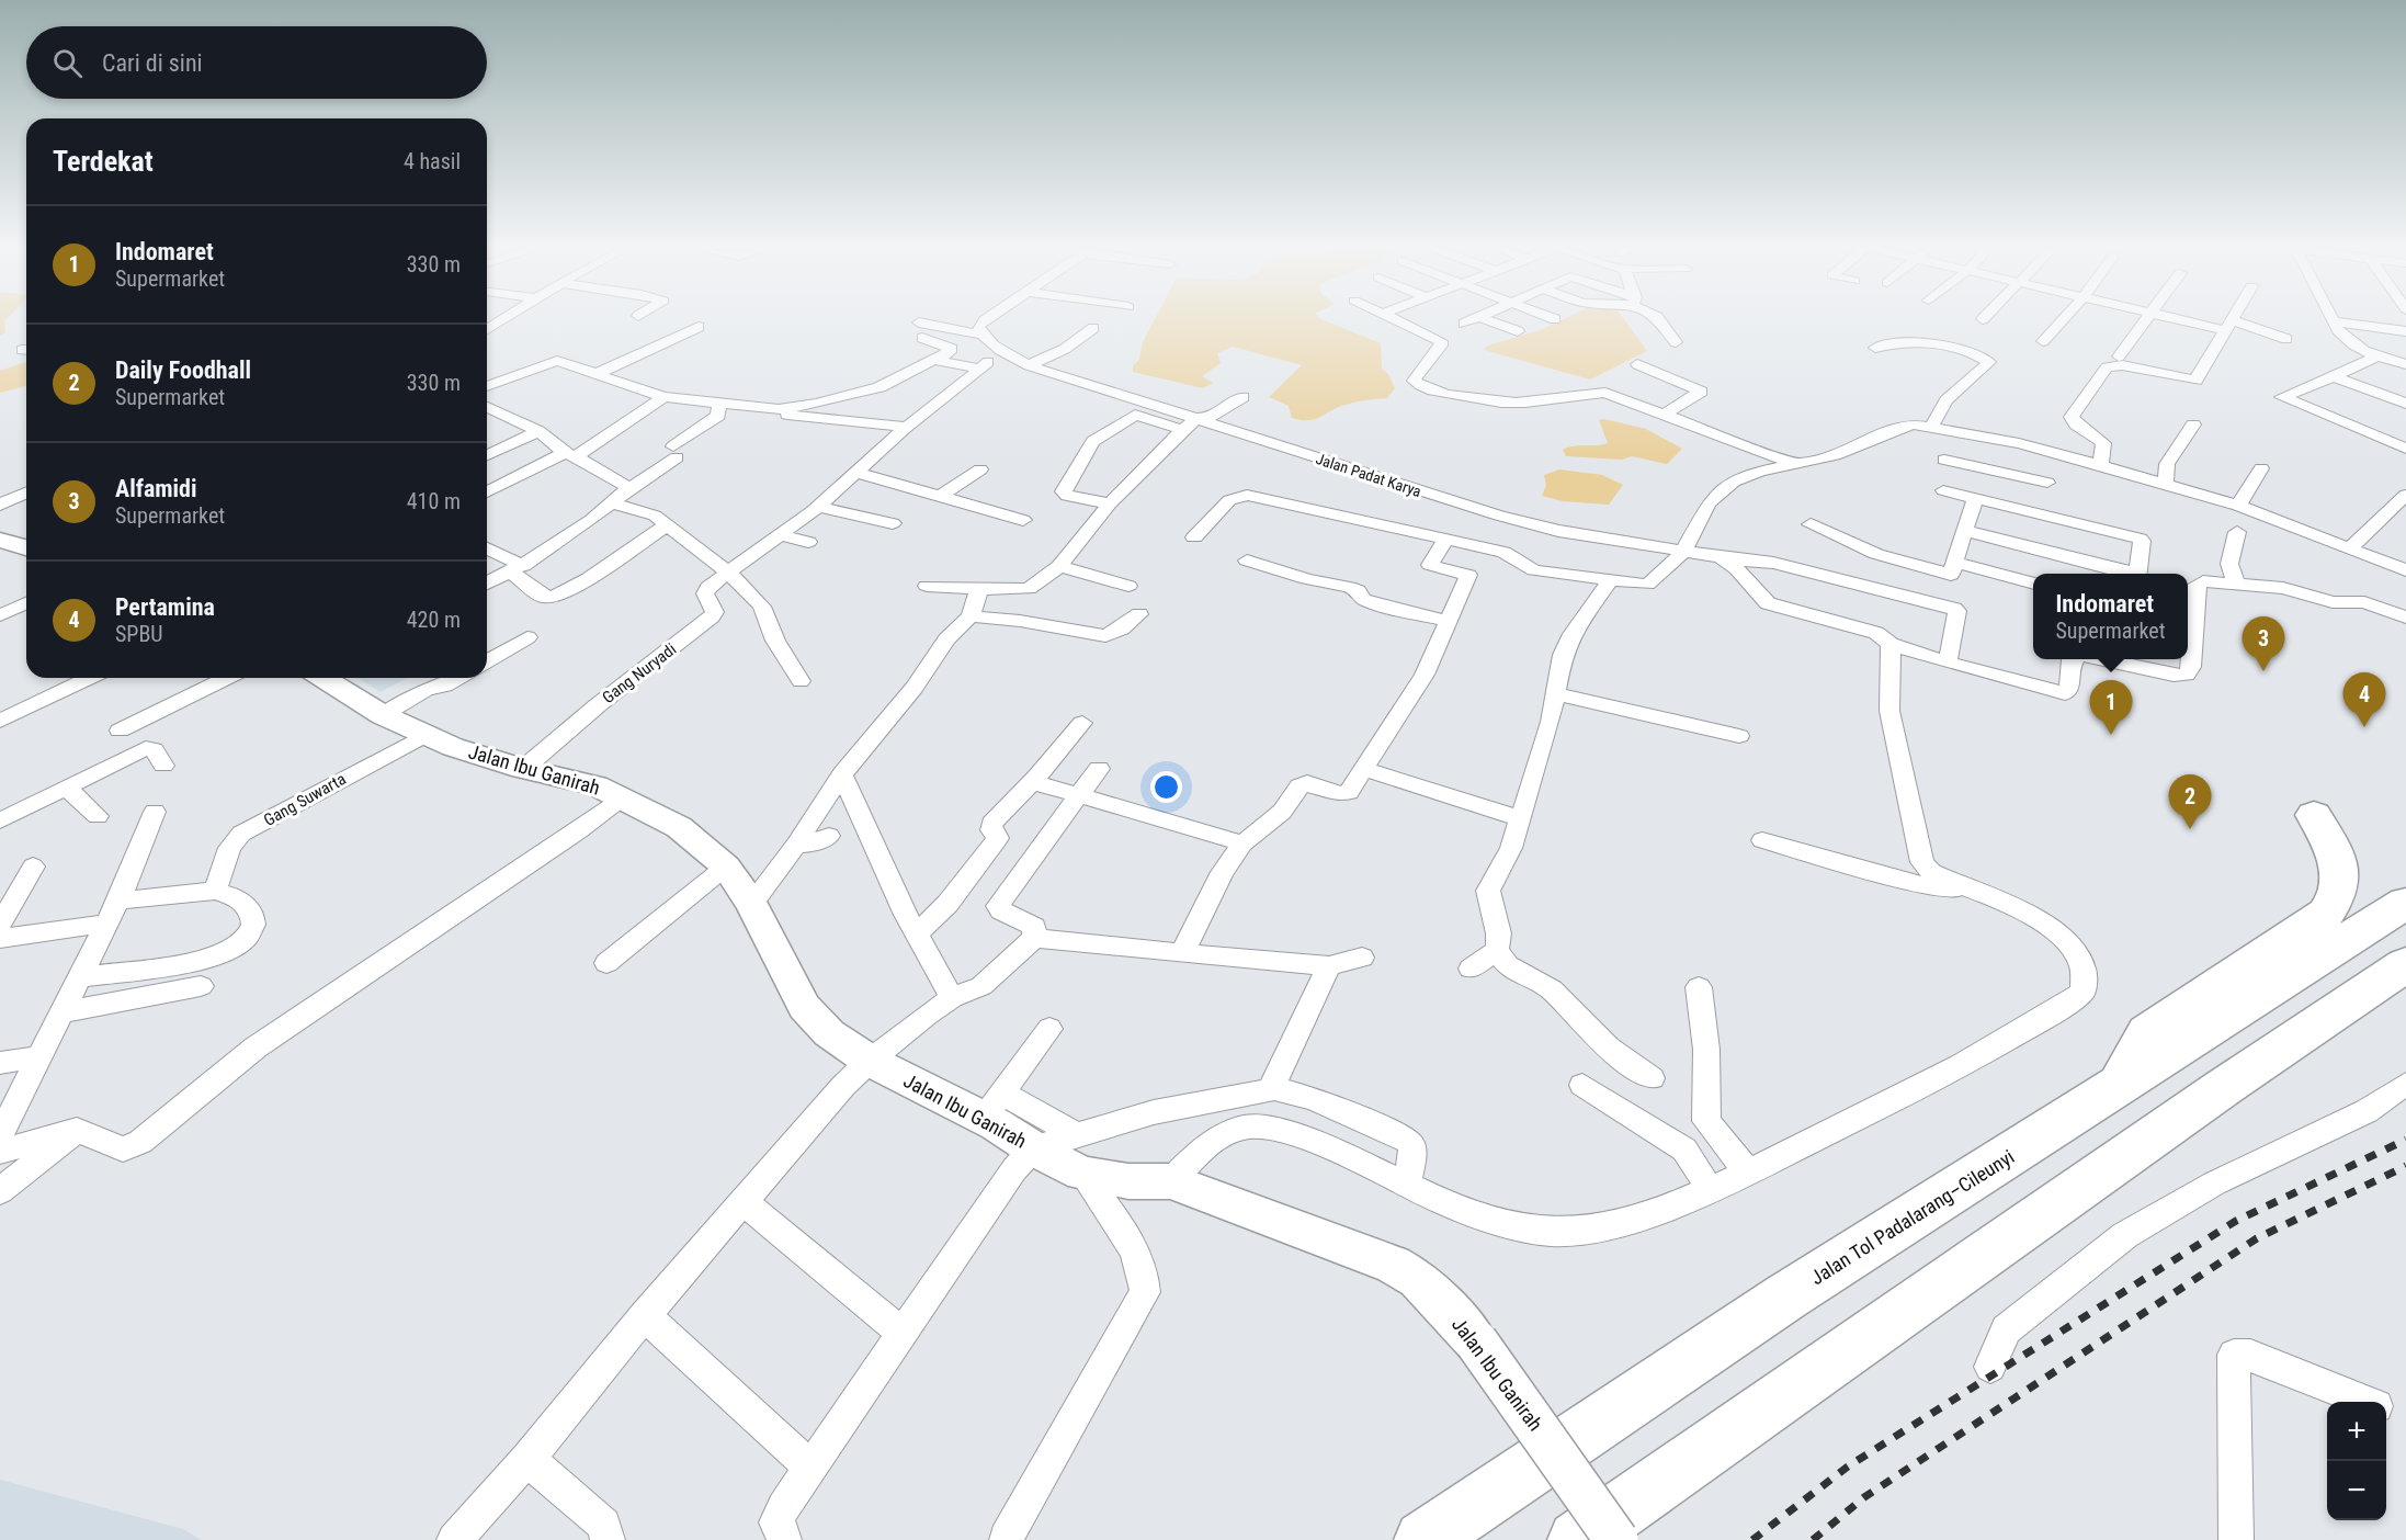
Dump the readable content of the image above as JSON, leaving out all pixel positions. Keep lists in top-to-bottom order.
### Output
{
  "streets": {
    "highway": ["Jalan Tol Padalarang–Cileunyi"],
    "main road": ["Jalan Ibu Ganirah"],
    "street": ["Jalan Padat Karya", "Gang Nuryadi", "Gang Suwarta"]
  },
  "crossings": [
    ["Gang Nuryadi", "Jalan Ibu Ganirah"],
    ["Jalan Ibu Ganirah", "Gang Suwarta"]
  ],
  "page": {
    "search": "Cari di sini",
    "heading": ["Terdekat", "4 hasil"],
    "list": [
      {
        "mark": "1",
        "name": "Indomaret",
        "note": "Supermarket",
        "value": "330 m"
      },
      {
        "mark": "2",
        "name": "Daily Foodhall",
        "note": "Supermarket",
        "value": "330 m"
      },
      {
        "mark": "3",
        "name": "Alfamidi",
        "note": "Supermarket",
        "value": "410 m"
      },
      {
        "mark": "4",
        "name": "Pertamina",
        "note": "SPBU",
        "value": "420 m"
      }
    ],
    "popup": ["Indomaret", "Supermarket"],
    "pins": [
      "3",
      "4",
      "1",
      "2"
    ],
    "map_buttons": ["+", "−"]
  }
}
